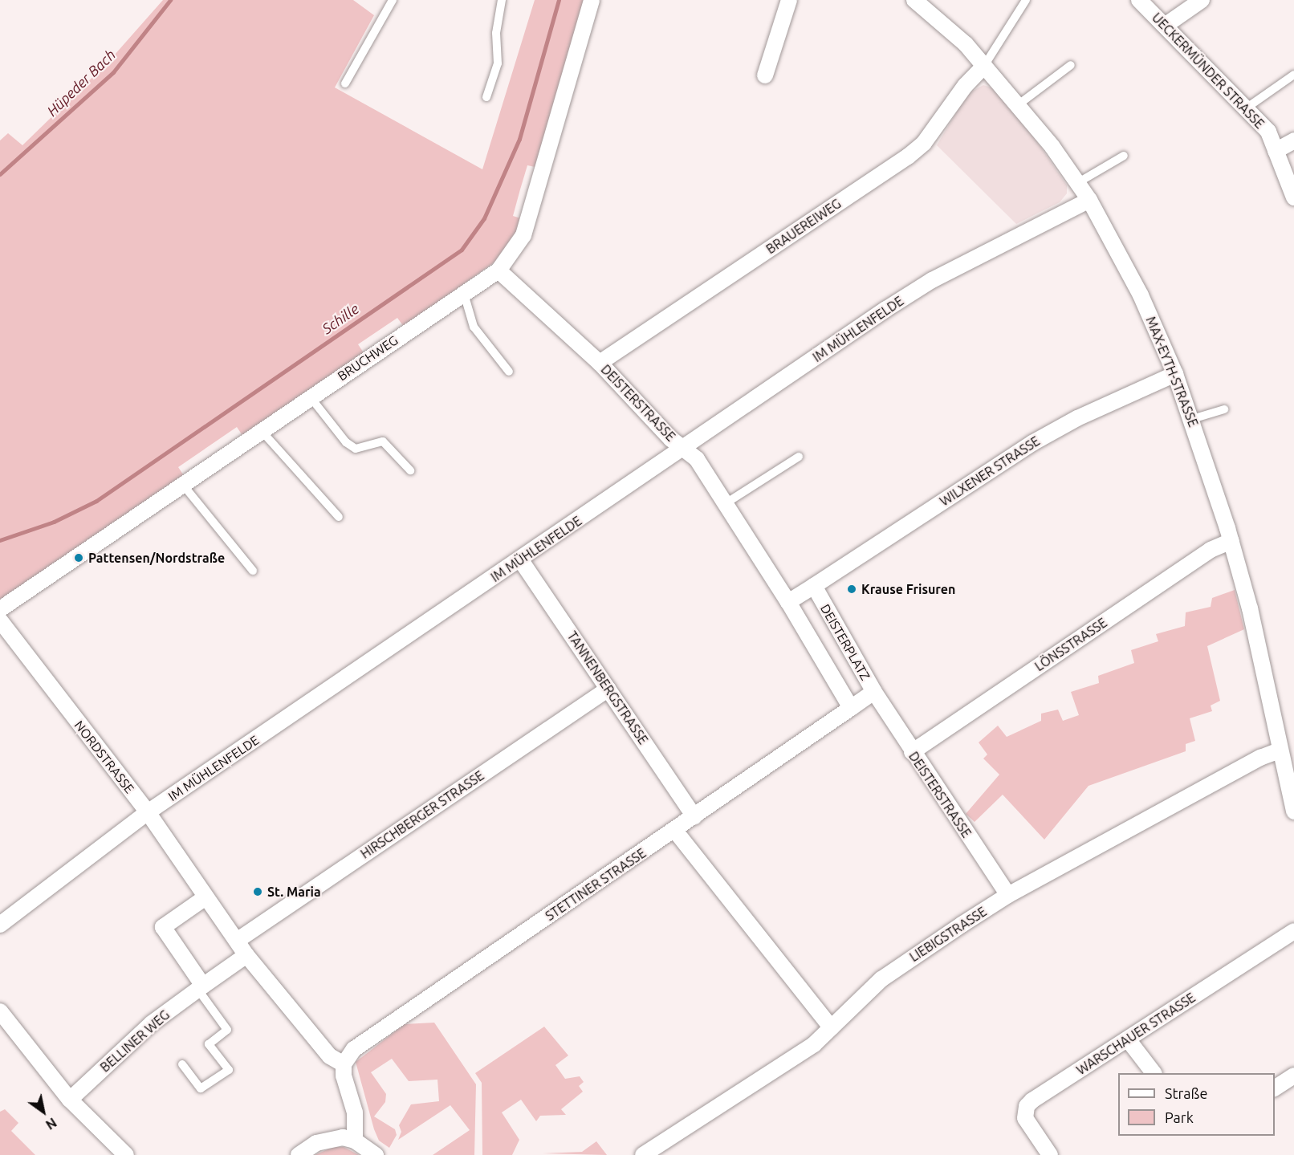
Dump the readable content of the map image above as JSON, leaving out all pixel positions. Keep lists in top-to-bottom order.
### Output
{
  "streets": {
    "street": [
      "UECKERMÜNDER STRASSE",
      "BRAUEREIWEG",
      "IM MÜHLENFELDE",
      "BRUCHWEG",
      "MAX-EYTH-STRASSE",
      "DEISTERSTRASSE",
      "WILXENER STRASSE",
      "DEISTERPLATZ",
      "LÖNSSTRASSE",
      "TANNENBERGSTRASSE",
      "NORDSTRASSE",
      "HIRSCHBERGER STRASSE",
      "STETTINER STRASSE",
      "LIEBIGSTRASSE",
      "WARSCHAUER STRASSE",
      "BELLINER WEG"
    ]
  },
  "crossings": [
    ["BRAUEREIWEG", "MAX-EYTH-STRASSE"],
    ["BRAUEREIWEG", "DEISTERSTRASSE"],
    ["IM MÜHLENFELDE", "MAX-EYTH-STRASSE"],
    ["IM MÜHLENFELDE", "DEISTERSTRASSE"],
    ["IM MÜHLENFELDE", "TANNENBERGSTRASSE"],
    ["IM MÜHLENFELDE", "NORDSTRASSE"],
    ["BRUCHWEG", "DEISTERSTRASSE"],
    ["MAX-EYTH-STRASSE", "WILXENER STRASSE"],
    ["MAX-EYTH-STRASSE", "LÖNSSTRASSE"],
    ["MAX-EYTH-STRASSE", "LIEBIGSTRASSE"],
    ["DEISTERSTRASSE", "DEISTERPLATZ"],
    ["DEISTERSTRASSE", "LÖNSSTRASSE"],
    ["DEISTERSTRASSE", "LIEBIGSTRASSE"],
    ["WILXENER STRASSE", "DEISTERPLATZ"],
    ["DEISTERPLATZ", "STETTINER STRASSE"],
    ["TANNENBERGSTRASSE", "HIRSCHBERGER STRASSE"],
    ["TANNENBERGSTRASSE", "STETTINER STRASSE"],
    ["NORDSTRASSE", "HIRSCHBERGER STRASSE"],
    ["NORDSTRASSE", "BELLINER WEG"]
  ],
  "water": ["Hüpeder Bach", "Schille"],
  "places": ["Pattensen/Nordstraße", "Krause Frisuren", "St. Maria"],
  "legend": ["Straße", "Park"],
  "north": "bottom right"
}
